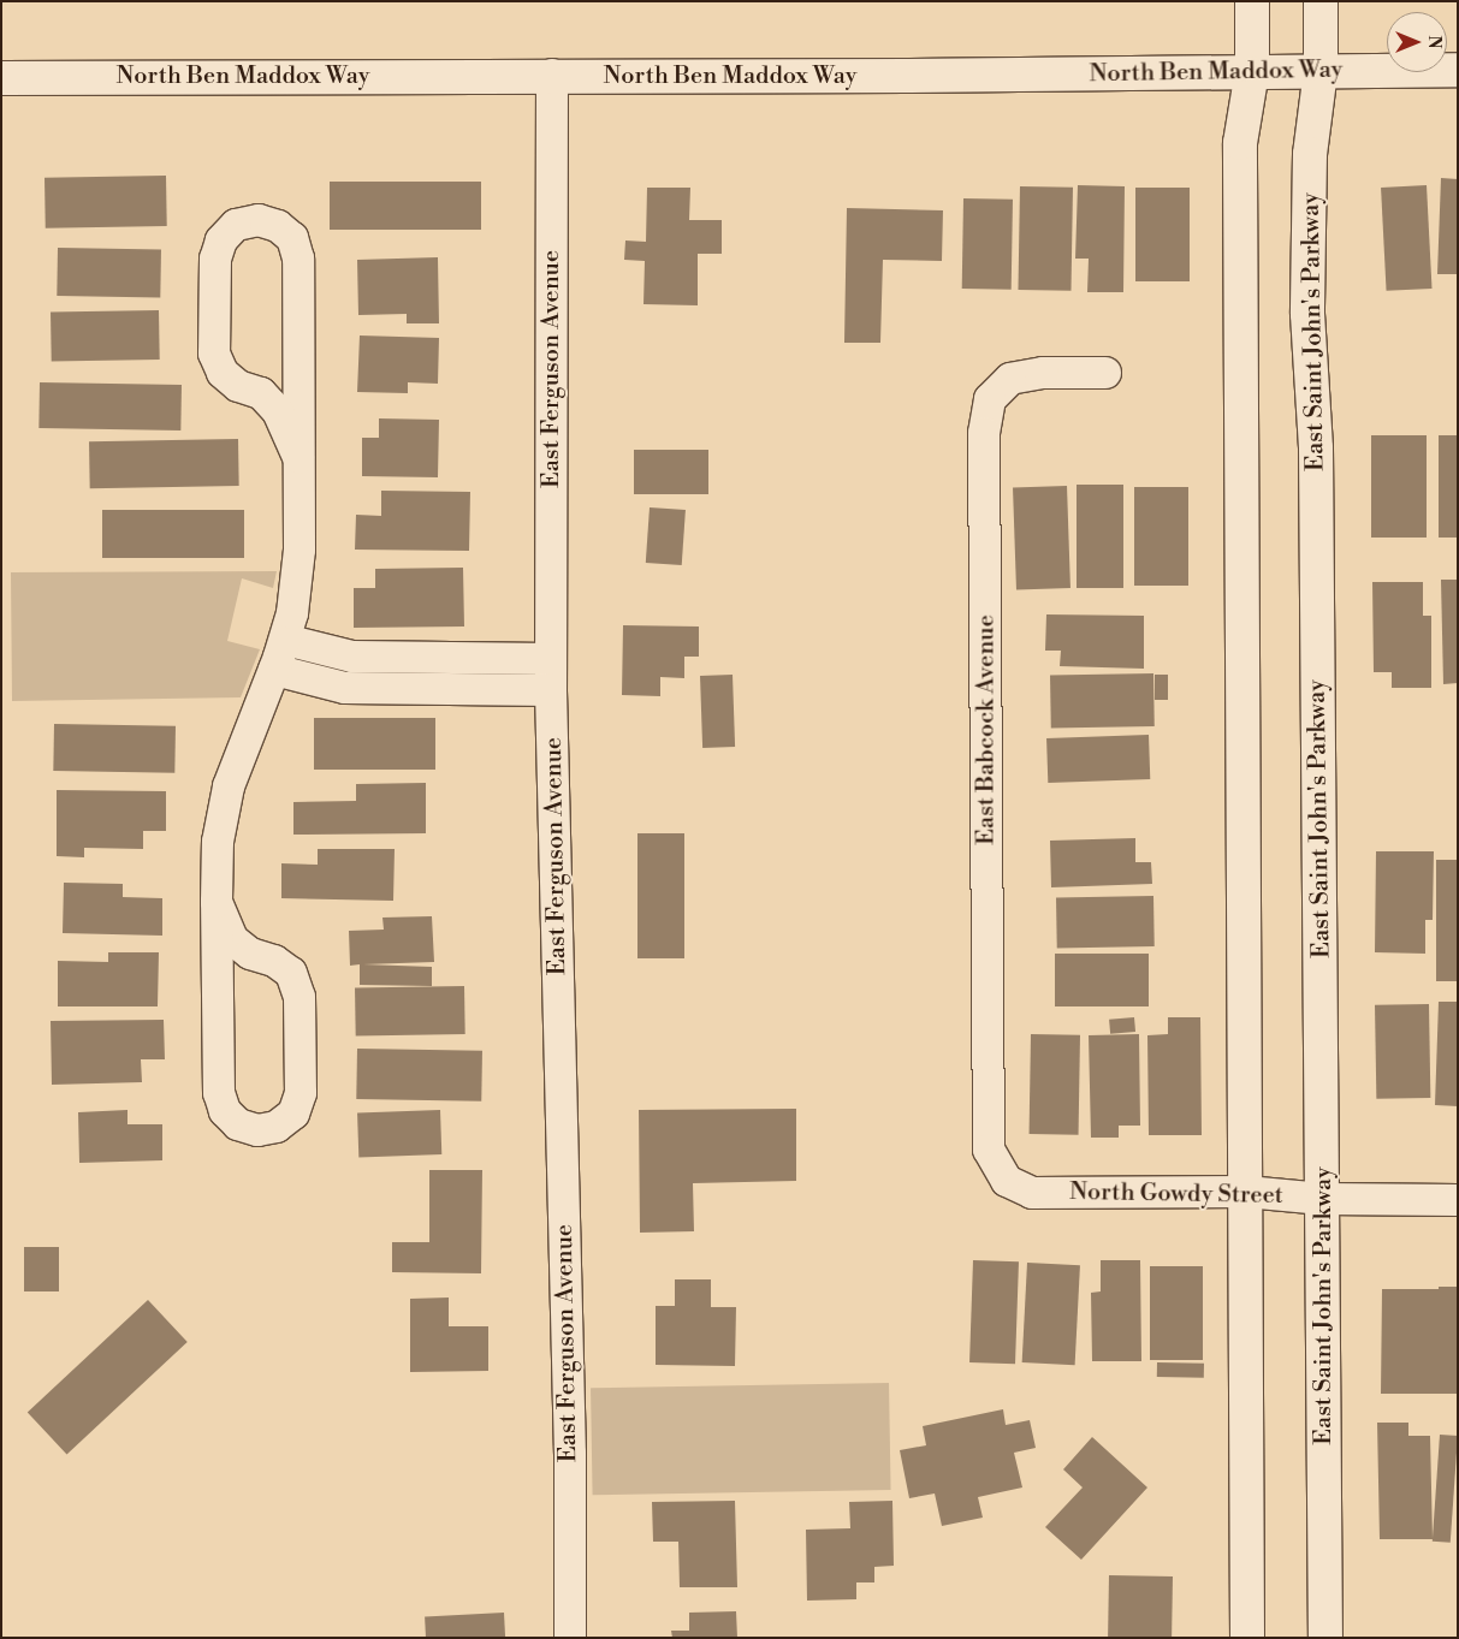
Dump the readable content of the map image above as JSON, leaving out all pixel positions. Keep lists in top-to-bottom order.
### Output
{
  "streets": {
    "main road": ["North Ben Maddox Way", "East Saint John's Parkway"],
    "street": ["East Ferguson Avenue", "East Babcock Avenue", "North Gowdy Street"]
  },
  "crossings": [
    ["North Ben Maddox Way", "East Saint John's Parkway"],
    ["North Ben Maddox Way", "East Ferguson Avenue"],
    ["East Saint John's Parkway", "North Gowdy Street"],
    ["East Babcock Avenue", "North Gowdy Street"]
  ],
  "north": "right"
}
